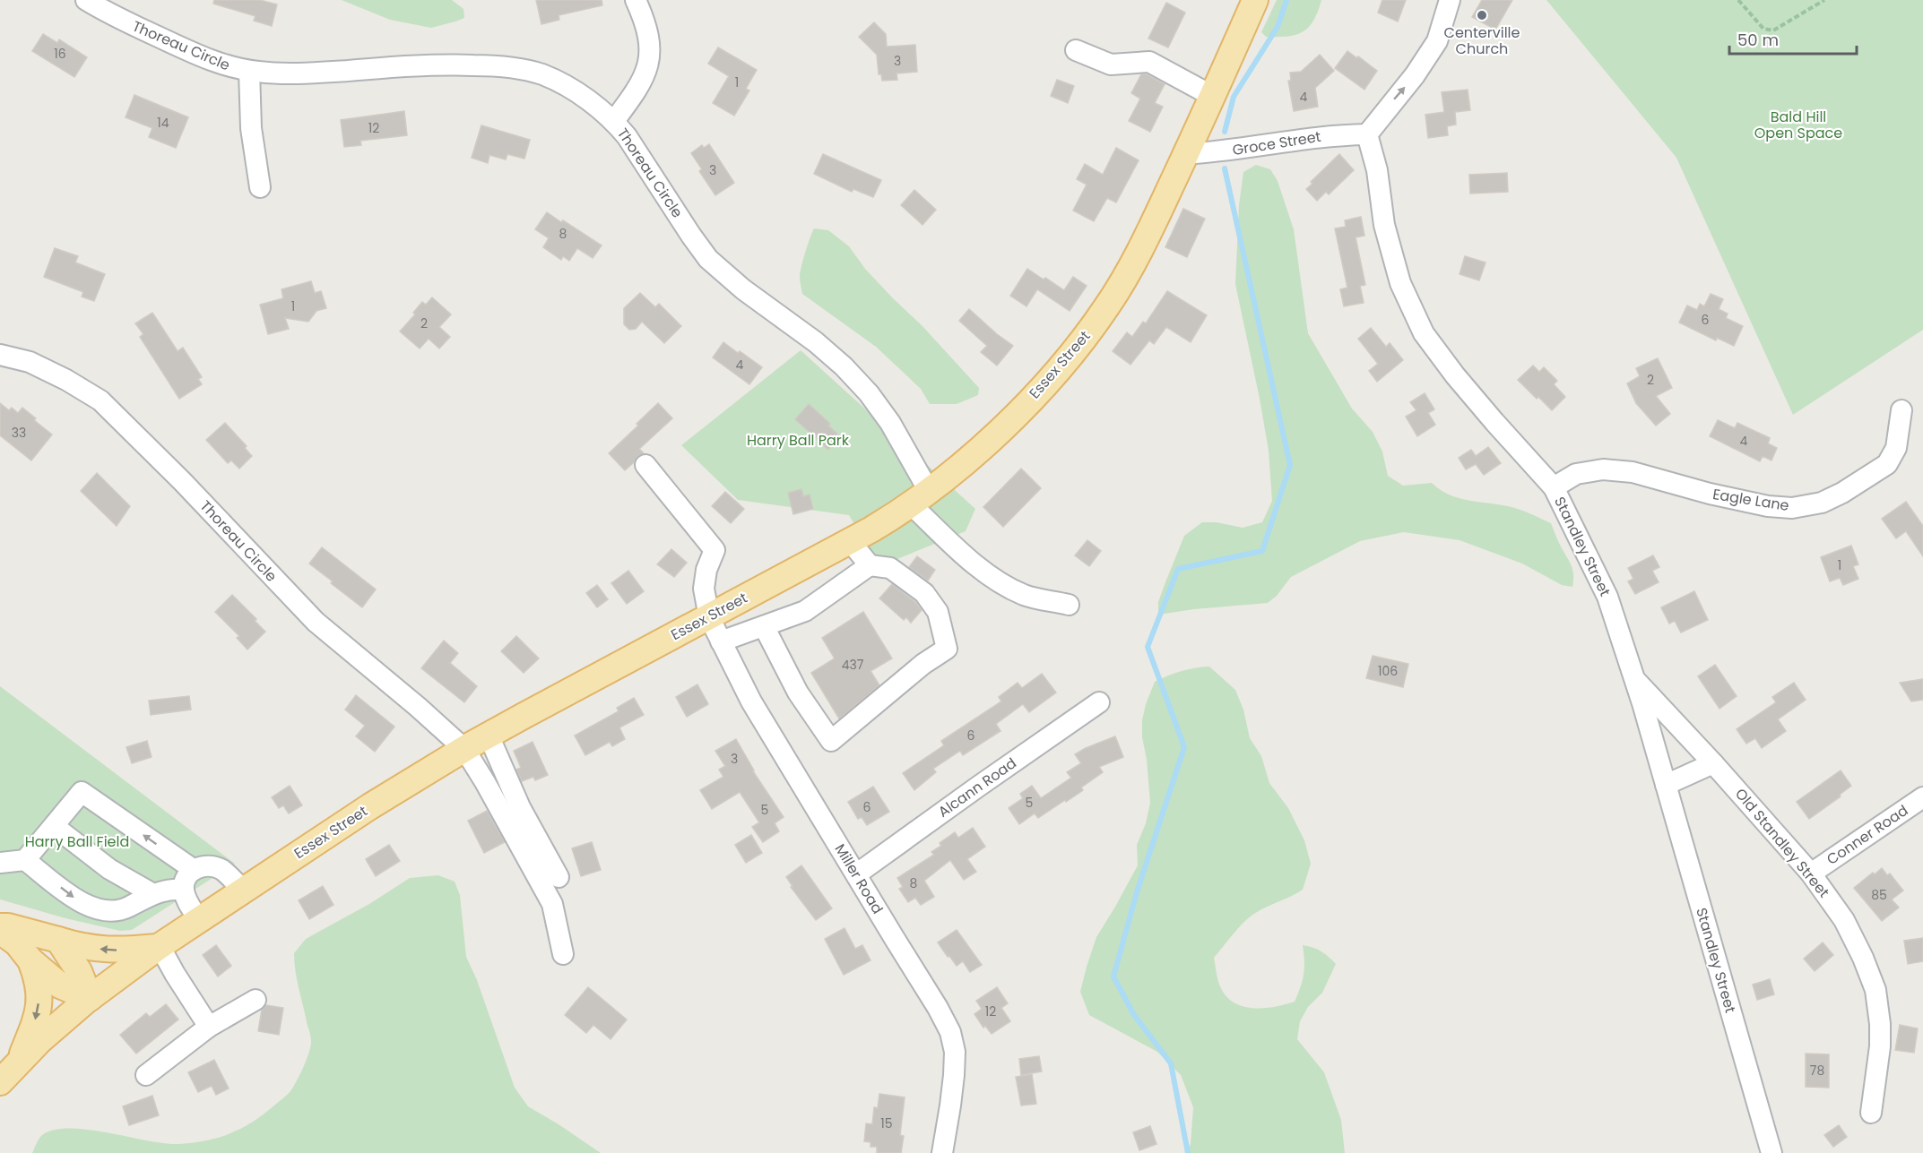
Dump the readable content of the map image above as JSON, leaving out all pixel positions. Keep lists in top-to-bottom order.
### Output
{
  "streets": {
    "main road": ["Essex Street"],
    "street": [
      "Thoreau Circle",
      "Groce Street",
      "Eagle Lane",
      "Standley Street",
      "Alcann Road",
      "Conner Road",
      "Old Standley Street",
      "Miller Road"
    ]
  },
  "crossings": [
    ["Thoreau Circle", "Essex Street"],
    ["Groce Street", "Essex Street"],
    ["Groce Street", "Standley Street"],
    ["Essex Street", "Miller Road"],
    ["Eagle Lane", "Standley Street"],
    ["Standley Street", "Old Standley Street"],
    ["Alcann Road", "Miller Road"],
    ["Conner Road", "Old Standley Street"]
  ],
  "parks": ["Bald Hill Open Space", "Harry Ball Park", "Harry Ball Field"],
  "places": ["Centerville Church"],
  "house_numbers": [
    "16",
    "3",
    "1",
    "4",
    "14",
    "12",
    "3",
    "8",
    "1",
    "6",
    "2",
    "4",
    "2",
    "33",
    "4",
    "1",
    "437",
    "106",
    "6",
    "3",
    "5",
    "6",
    "5",
    "8",
    "85",
    "12",
    "78",
    "15"
  ],
  "scale_bar": "50 m"
}
